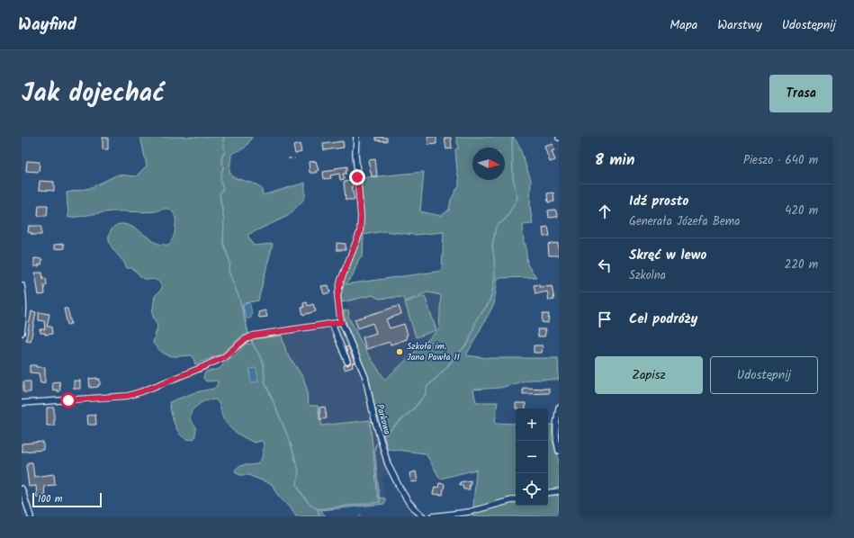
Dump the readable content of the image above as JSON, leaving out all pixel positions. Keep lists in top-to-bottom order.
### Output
{
  "streets": {
    "street": ["Parkowa"]
  },
  "places": ["Szkoła im. Jana Pawła II"],
  "scale_bar": "100 m",
  "north": "right",
  "page": {
    "header": "Wayfind",
    "nav": ["Mapa", "Warstwy", "Udostępnij"],
    "title": "Jak dojechać",
    "buttons": [
      "Trasa",
      ["Zapisz", "Udostępnij"]
    ],
    "heading": ["8 min", "Pieszo · 640 m"],
    "list": [
      ["Idź prosto", "Generała Józefa Bema", "420 m"],
      ["Skręć w lewo", "Szkolna", "220 m"],
      "Cel podróży"
    ],
    "map_buttons": ["+", "−"],
    "scale": "100 m"
  }
}
